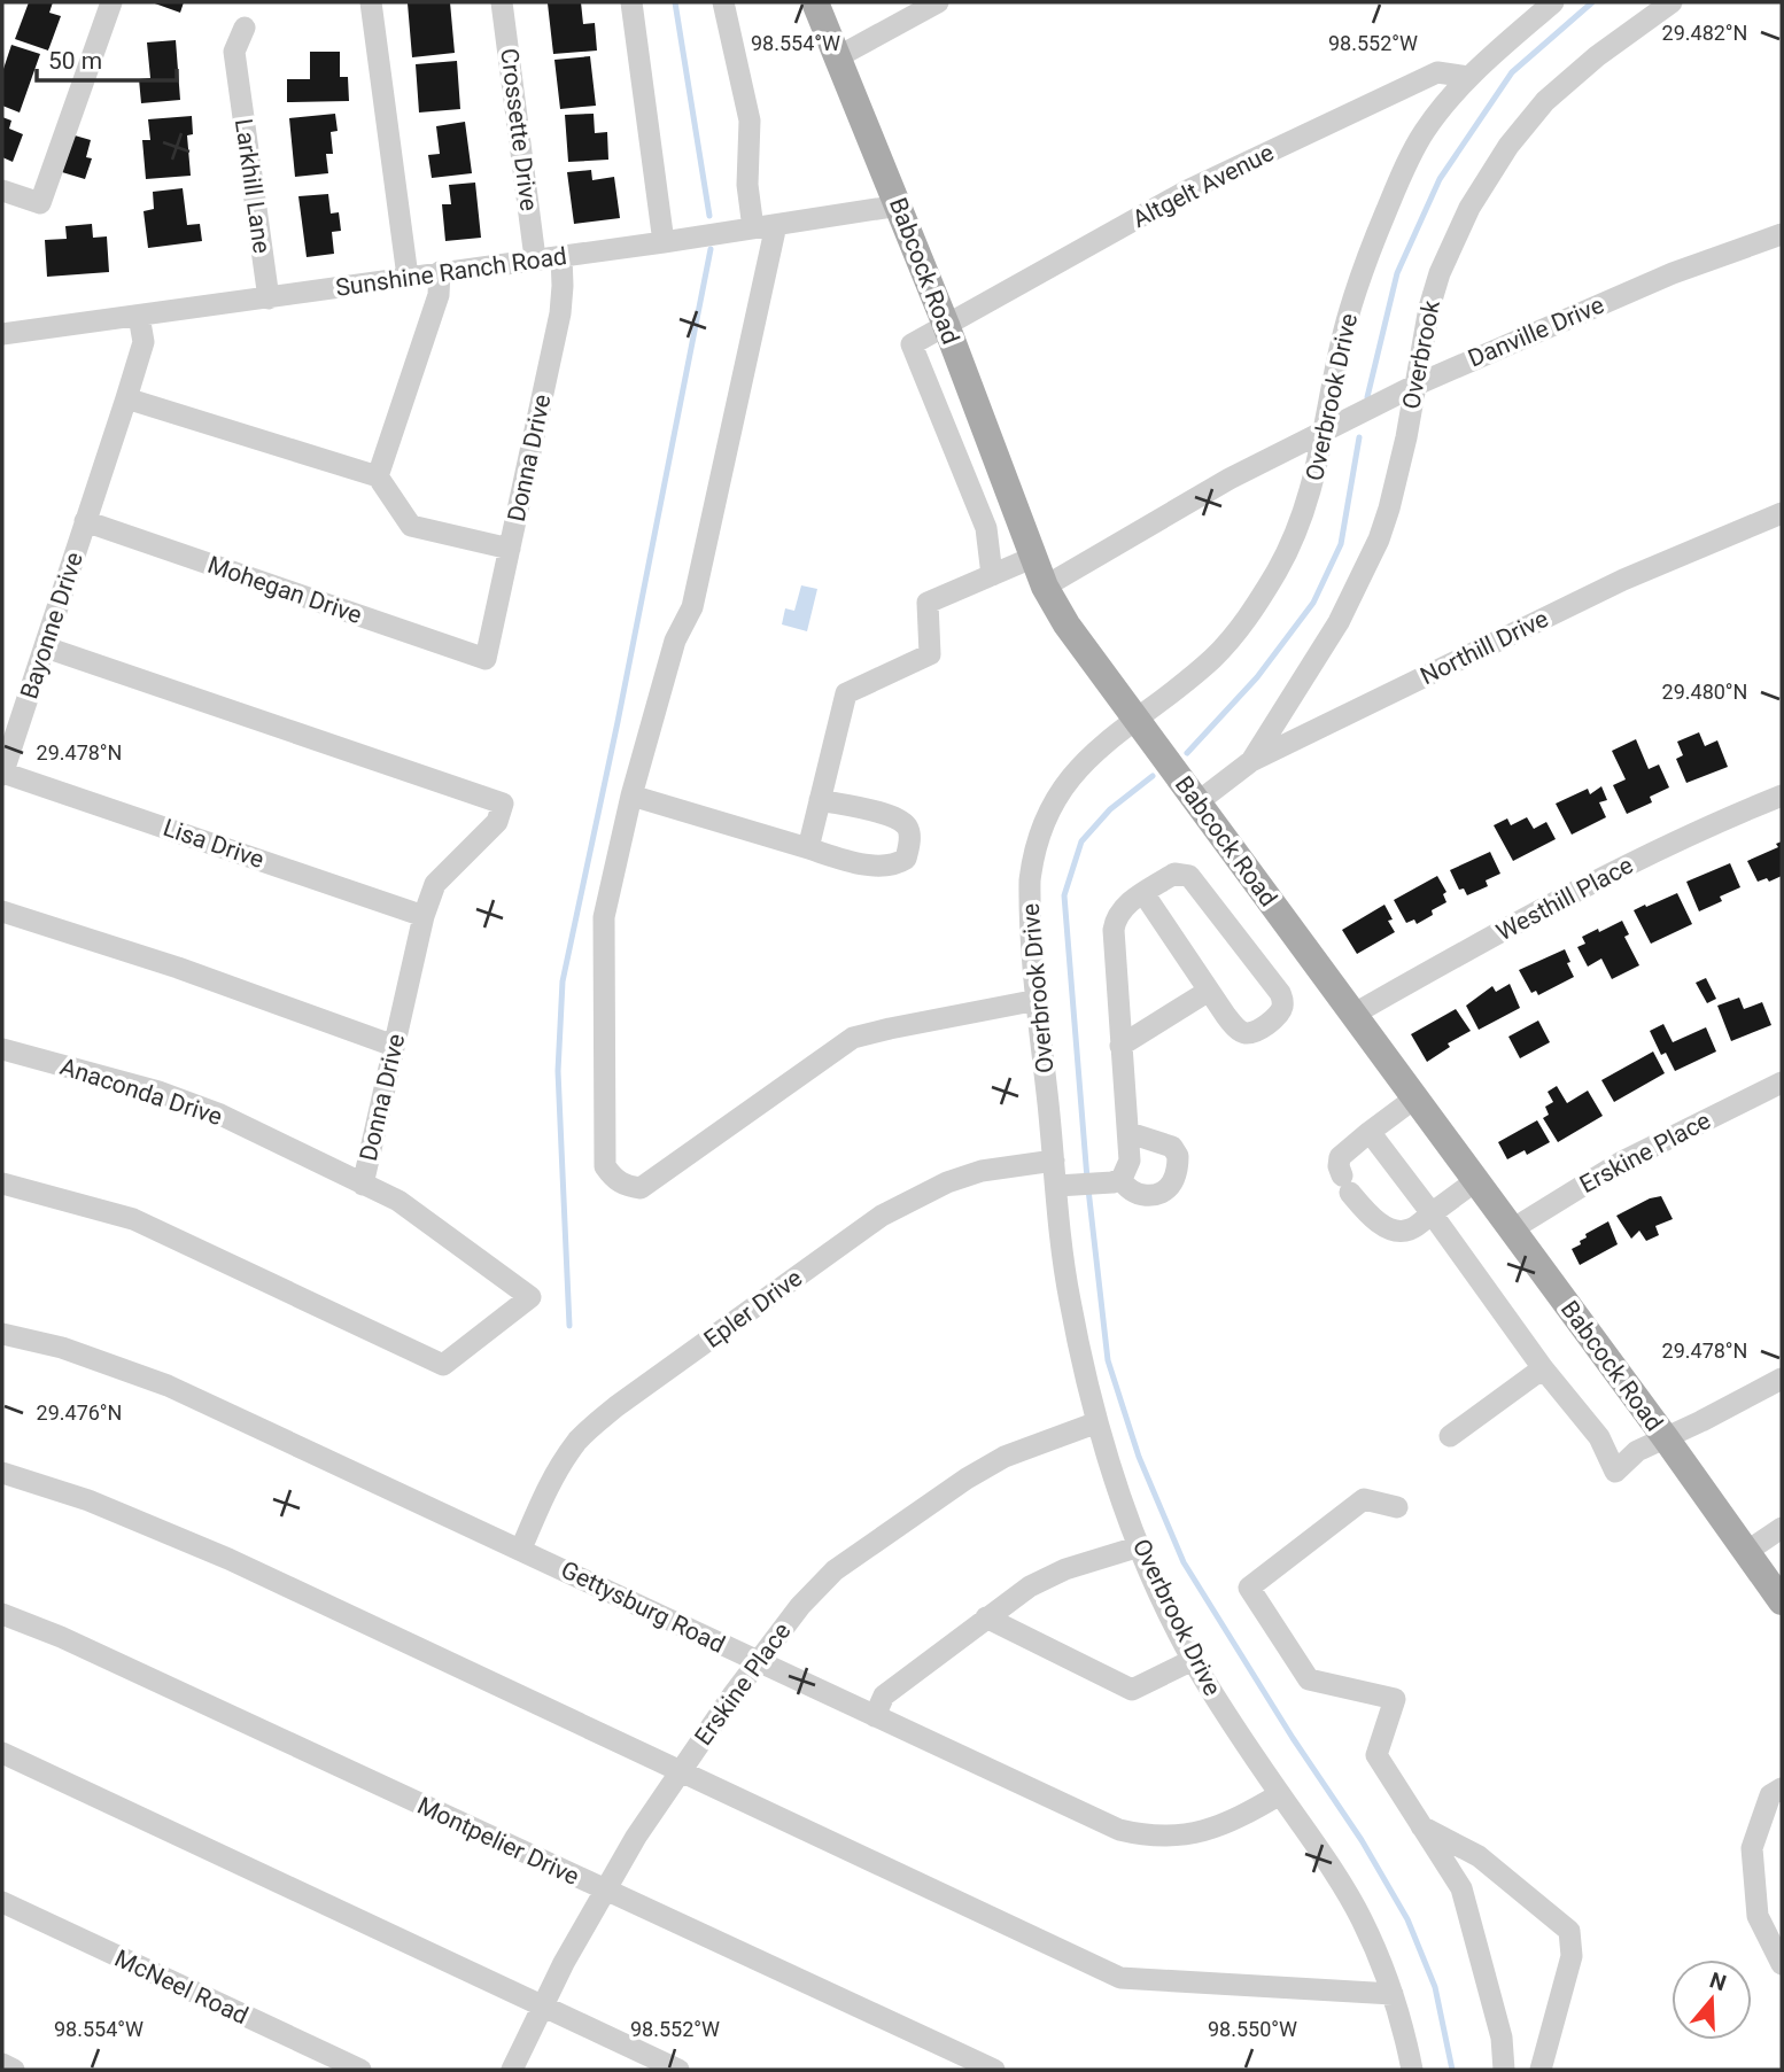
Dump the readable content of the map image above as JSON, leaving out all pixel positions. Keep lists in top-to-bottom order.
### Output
{
  "streets": {
    "main road": ["Babcock Road"],
    "street": [
      "Crossette Drive",
      "Larkhill Lane",
      "Altgelt Avenue",
      "Sunshine Ranch Road",
      "Danville Drive",
      "Overbrook",
      "Overbrook Drive",
      "Donna Drive",
      "Mohegan Drive",
      "Bayonne Drive",
      "Northill Drive",
      "Lisa Drive",
      "Westhill Place",
      "Anaconda Drive",
      "Erskine Place",
      "Epler Drive",
      "Gettysburg Road",
      "Montpelier Drive",
      "McNeel Road"
    ]
  },
  "crossings": [
    ["Crossette Drive", "Sunshine Ranch Road"],
    ["Larkhill Lane", "Sunshine Ranch Road"],
    ["Altgelt Avenue", "Babcock Road"],
    ["Altgelt Avenue", "Overbrook Drive"],
    ["Babcock Road", "Sunshine Ranch Road"],
    ["Babcock Road", "Danville Drive"],
    ["Babcock Road", "Overbrook Drive"],
    ["Babcock Road", "Northill Drive"],
    ["Babcock Road", "Westhill Place"],
    ["Babcock Road", "Erskine Place"],
    ["Sunshine Ranch Road", "Donna Drive"],
    ["Sunshine Ranch Road", "Bayonne Drive"],
    ["Danville Drive", "Overbrook"],
    ["Danville Drive", "Overbrook Drive"],
    ["Overbrook", "Northill Drive"],
    ["Overbrook Drive", "Erskine Place"],
    ["Overbrook Drive", "Epler Drive"],
    ["Overbrook Drive", "Gettysburg Road"],
    ["Donna Drive", "Mohegan Drive"],
    ["Donna Drive", "Bayonne Drive"],
    ["Donna Drive", "Lisa Drive"],
    ["Donna Drive", "Anaconda Drive"],
    ["Mohegan Drive", "Bayonne Drive"],
    ["Bayonne Drive", "Lisa Drive"],
    ["Erskine Place", "Gettysburg Road"],
    ["Erskine Place", "Montpelier Drive"],
    ["Epler Drive", "Gettysburg Road"]
  ],
  "scale_bar": "50 m",
  "north": "top",
  "coordinates": [
    "29.482°N",
    "98.554°W",
    "98.552°W",
    "29.480°N",
    "29.478°N",
    "29.476°N",
    "98.550°W"
  ]
}
